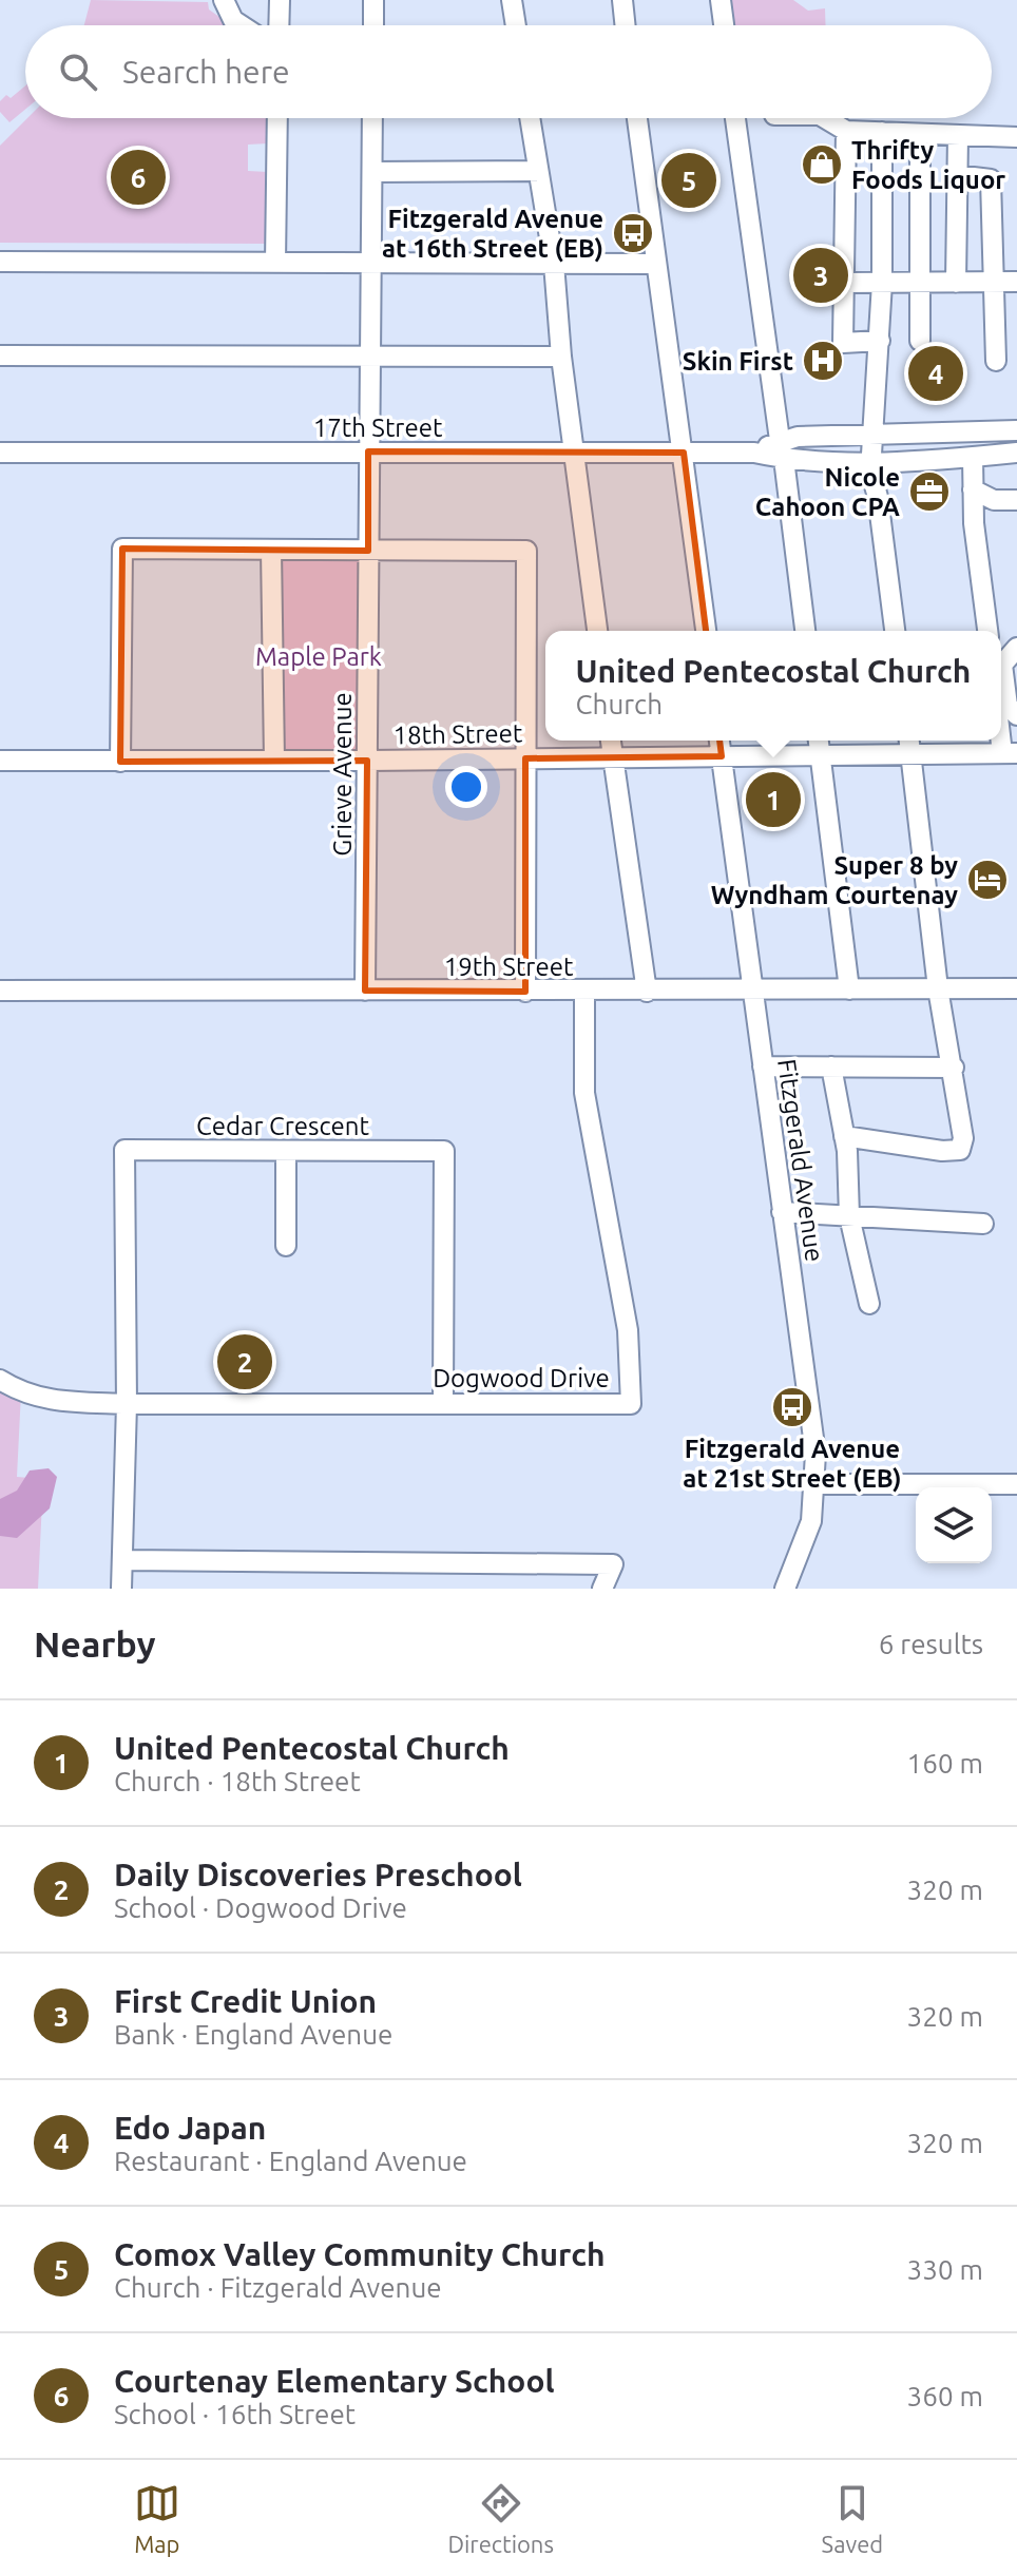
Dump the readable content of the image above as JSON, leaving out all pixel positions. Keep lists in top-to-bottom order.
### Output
{
  "streets": {
    "street": [
      "17th Street",
      "18th Street",
      "Grieve Avenue",
      "19th Street",
      "Cedar Crescent",
      "Fitzgerald Avenue",
      "Dogwood Drive"
    ]
  },
  "crossings": [
    ["17th Street", "Grieve Avenue"],
    ["18th Street", "Grieve Avenue"],
    ["18th Street", "Fitzgerald Avenue"],
    ["Grieve Avenue", "19th Street"],
    ["19th Street", "Fitzgerald Avenue"],
    ["19th Street", "Dogwood Drive"],
    ["Cedar Crescent", "Dogwood Drive"]
  ],
  "parks": ["Maple Park"],
  "places": {
    "shop": ["Thrifty Foods Liquor"],
    "bus stop": ["Fitzgerald Avenue at 16th Street (EB)", "Fitzgerald Avenue at 21st Street (EB)"],
    "hospital": ["Skin First"],
    "office": ["Nicole Cahoon CPA"],
    "hotel": ["Super 8 by Wyndham Courtenay"]
  },
  "page": {
    "search": "Search here",
    "pins": [
      "6",
      "5",
      "3",
      "4",
      "1",
      "2"
    ],
    "popup": ["United Pentecostal Church", "Church"],
    "heading": ["Nearby", "6 results"],
    "list": [
      {
        "mark": "1",
        "name": "United Pentecostal Church",
        "note": "Church · 18th Street",
        "value": "160 m"
      },
      {
        "mark": "2",
        "name": "Daily Discoveries Preschool",
        "note": "School · Dogwood Drive",
        "value": "320 m"
      },
      {
        "mark": "3",
        "name": "First Credit Union",
        "note": "Bank · England Avenue",
        "value": "320 m"
      },
      {
        "mark": "4",
        "name": "Edo Japan",
        "note": "Restaurant · England Avenue",
        "value": "320 m"
      },
      {
        "mark": "5",
        "name": "Comox Valley Community Church",
        "note": "Church · Fitzgerald Avenue",
        "value": "330 m"
      },
      {
        "mark": "6",
        "name": "Courtenay Elementary School",
        "note": "School · 16th Street",
        "value": "360 m"
      }
    ],
    "nav": ["Map", "Directions", "Saved"]
  }
}
